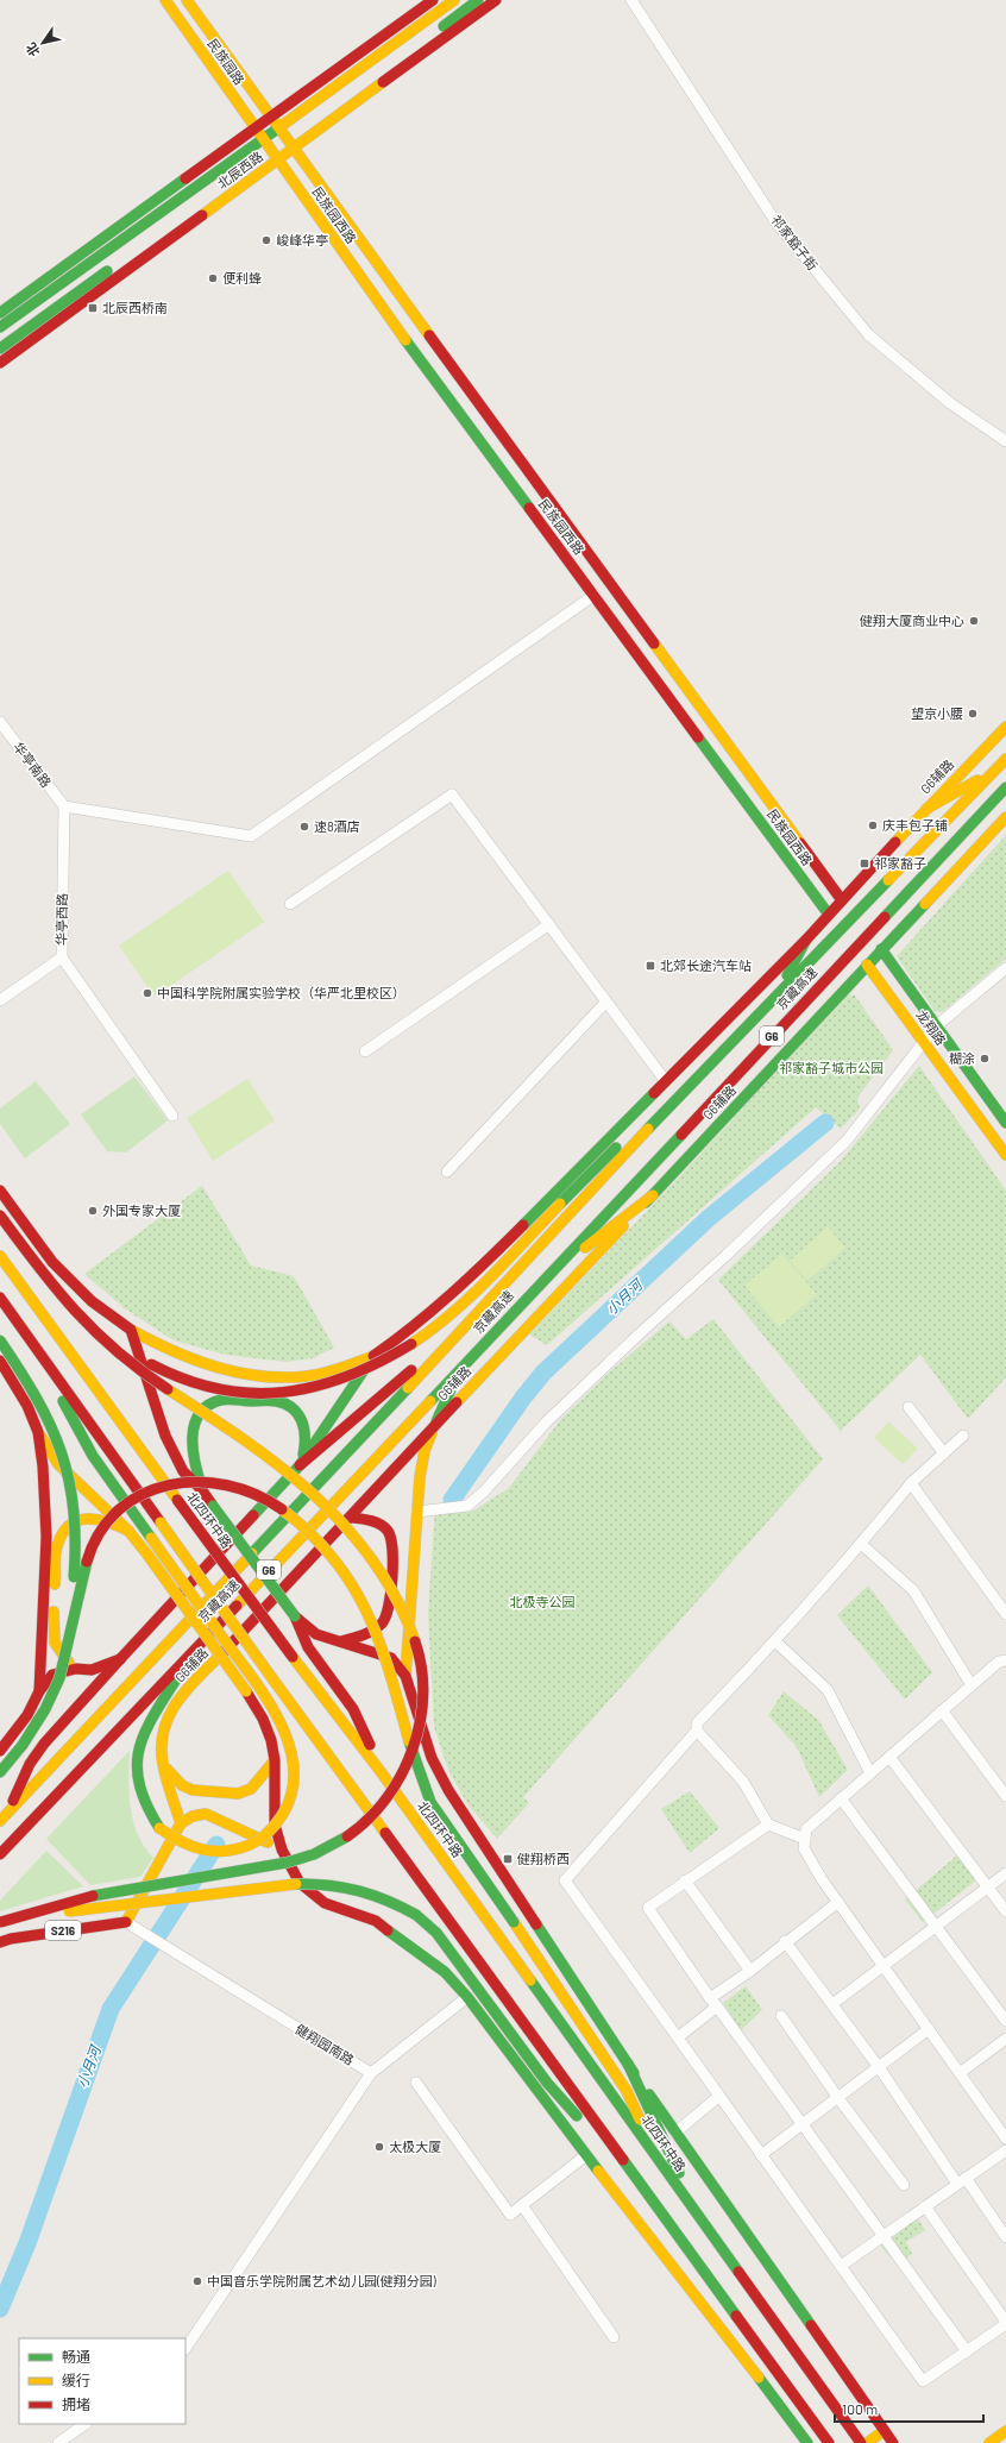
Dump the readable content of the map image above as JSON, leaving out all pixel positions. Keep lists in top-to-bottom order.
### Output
{
  "streets": {
    "main road": [
      "民族园路",
      "北辰西路",
      "民族园西路",
      "G6辅路",
      "京藏高速",
      "龙翔路",
      "G6",
      "北四环中路",
      "S216"
    ],
    "street": [
      "祁家豁子街",
      "华亭南路",
      "华亭西路",
      "健翔园南路"
    ]
  },
  "crossings": [
    ["民族园路", "北辰西路"],
    ["民族园路", "民族园西路"],
    ["北辰西路", "民族园西路"],
    ["民族园西路", "G6辅路"],
    ["华亭南路", "华亭西路"],
    ["G6辅路", "龙翔路"],
    ["S216", "健翔园南路"]
  ],
  "water": ["小月河"],
  "parks": ["祁家豁子城市公园", "北极寺公园"],
  "places": {
    "other": [
      "峻峰华亭",
      "便利蜂",
      "健翔大厦商业中心",
      "望京小腰",
      "庆丰包子铺",
      "速8酒店",
      "中国科学院附属实验学校（华严北里校区）",
      "糊涂",
      "外国专家大厦",
      "太极大厦",
      "中国音乐学院附属艺术幼儿园(健翔分园)"
    ],
    "transit": [
      "北辰西桥南",
      "祁家豁子",
      "北郊长途汽车站",
      "健翔桥西"
    ]
  },
  "legend": ["畅通", "缓行", "拥堵"],
  "scale_bar": "100 m",
  "north": "bottom left"
}
